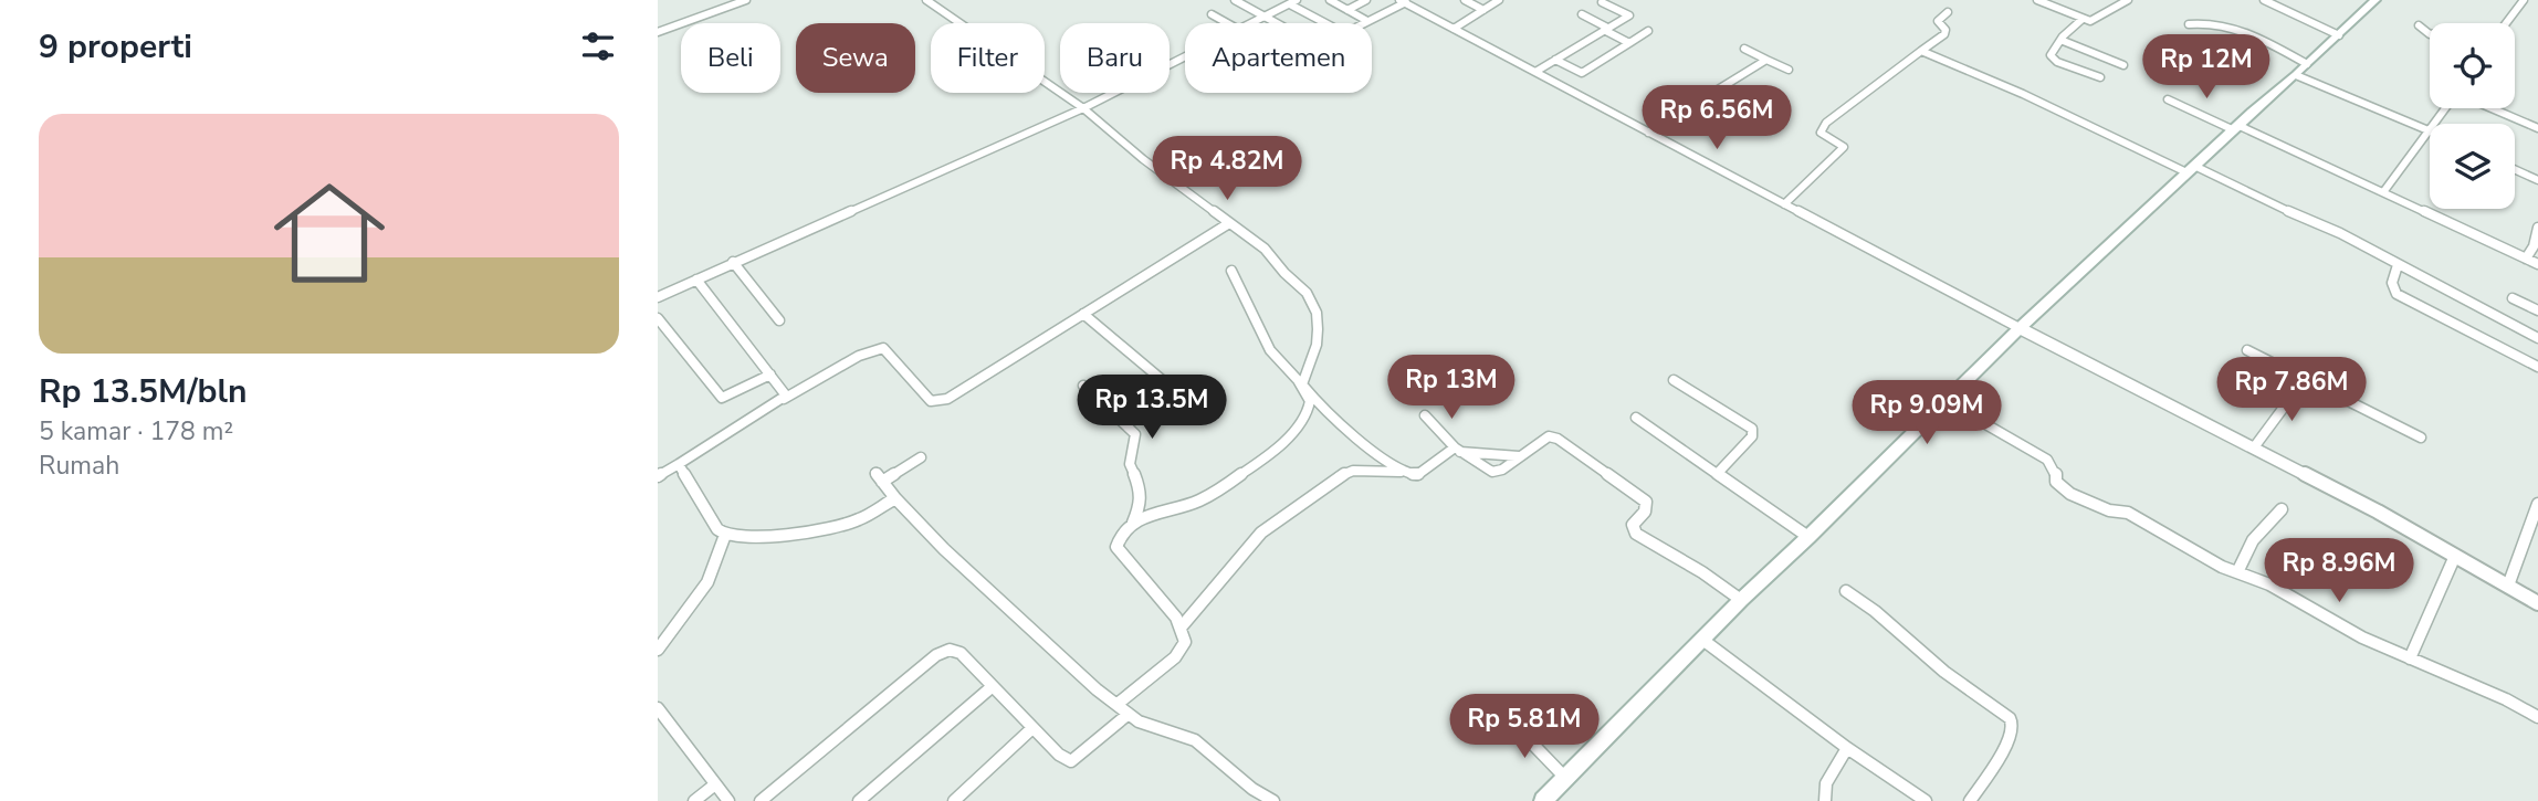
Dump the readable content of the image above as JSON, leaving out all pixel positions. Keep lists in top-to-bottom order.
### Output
{
  "page": {
    "heading": "9 properti",
    "chip": [
      "Beli",
      "Sewa",
      "Filter",
      "Baru",
      "Apartemen"
    ],
    "price": [
      "Rp 12M",
      "Rp 6.56M",
      "Rp 4.82M",
      "Rp 13M",
      "Rp 7.86M",
      "Rp 13.5M",
      "Rp 9.09M",
      "Rp 8.96M",
      "Rp 5.81M"
    ],
    "list": [
      {
        "name": "Rp 13.5M/bln",
        "note": "5 kamar · 178 m² · Rumah"
      }
    ]
  }
}
